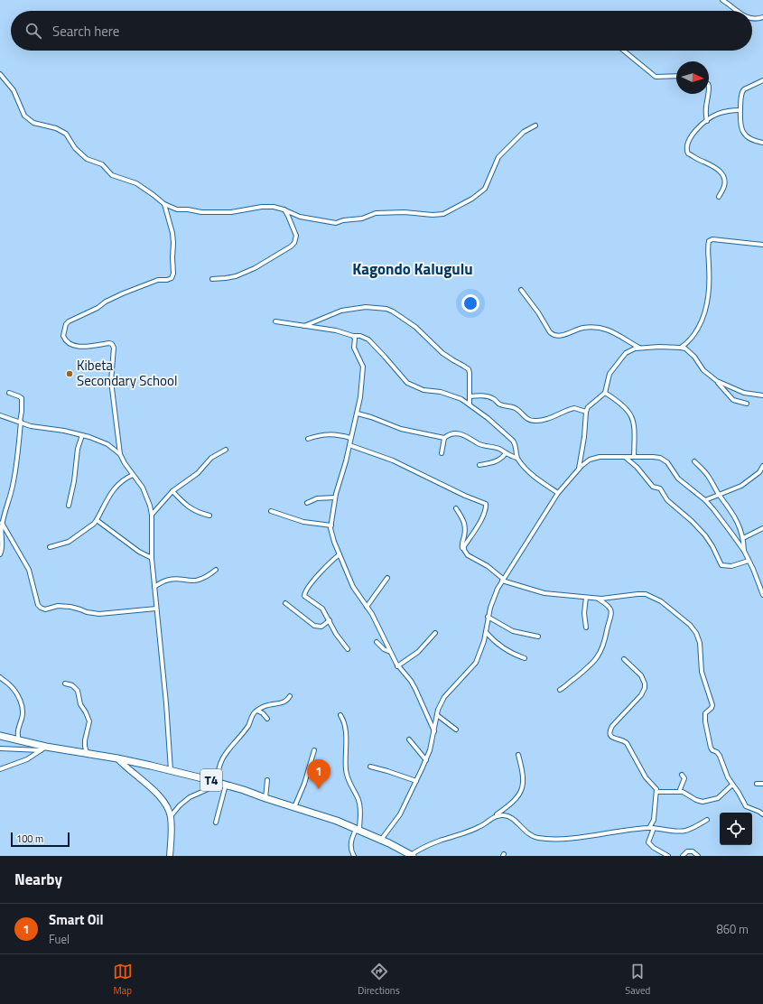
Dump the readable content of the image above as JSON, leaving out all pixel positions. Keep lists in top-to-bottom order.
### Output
{
  "streets": {
    "highway": ["T4"]
  },
  "districts": ["Kagondo Kalugulu"],
  "places": ["Kibeta Secondary School"],
  "scale_bar": "100 m",
  "north": "right",
  "page": {
    "search": "Search here",
    "pins": "1",
    "scale": "100 m",
    "heading": "Nearby",
    "list": [
      {
        "mark": "1",
        "name": "Smart Oil",
        "note": "Fuel",
        "value": "860 m"
      }
    ],
    "nav": ["Map", "Directions", "Saved"]
  }
}
